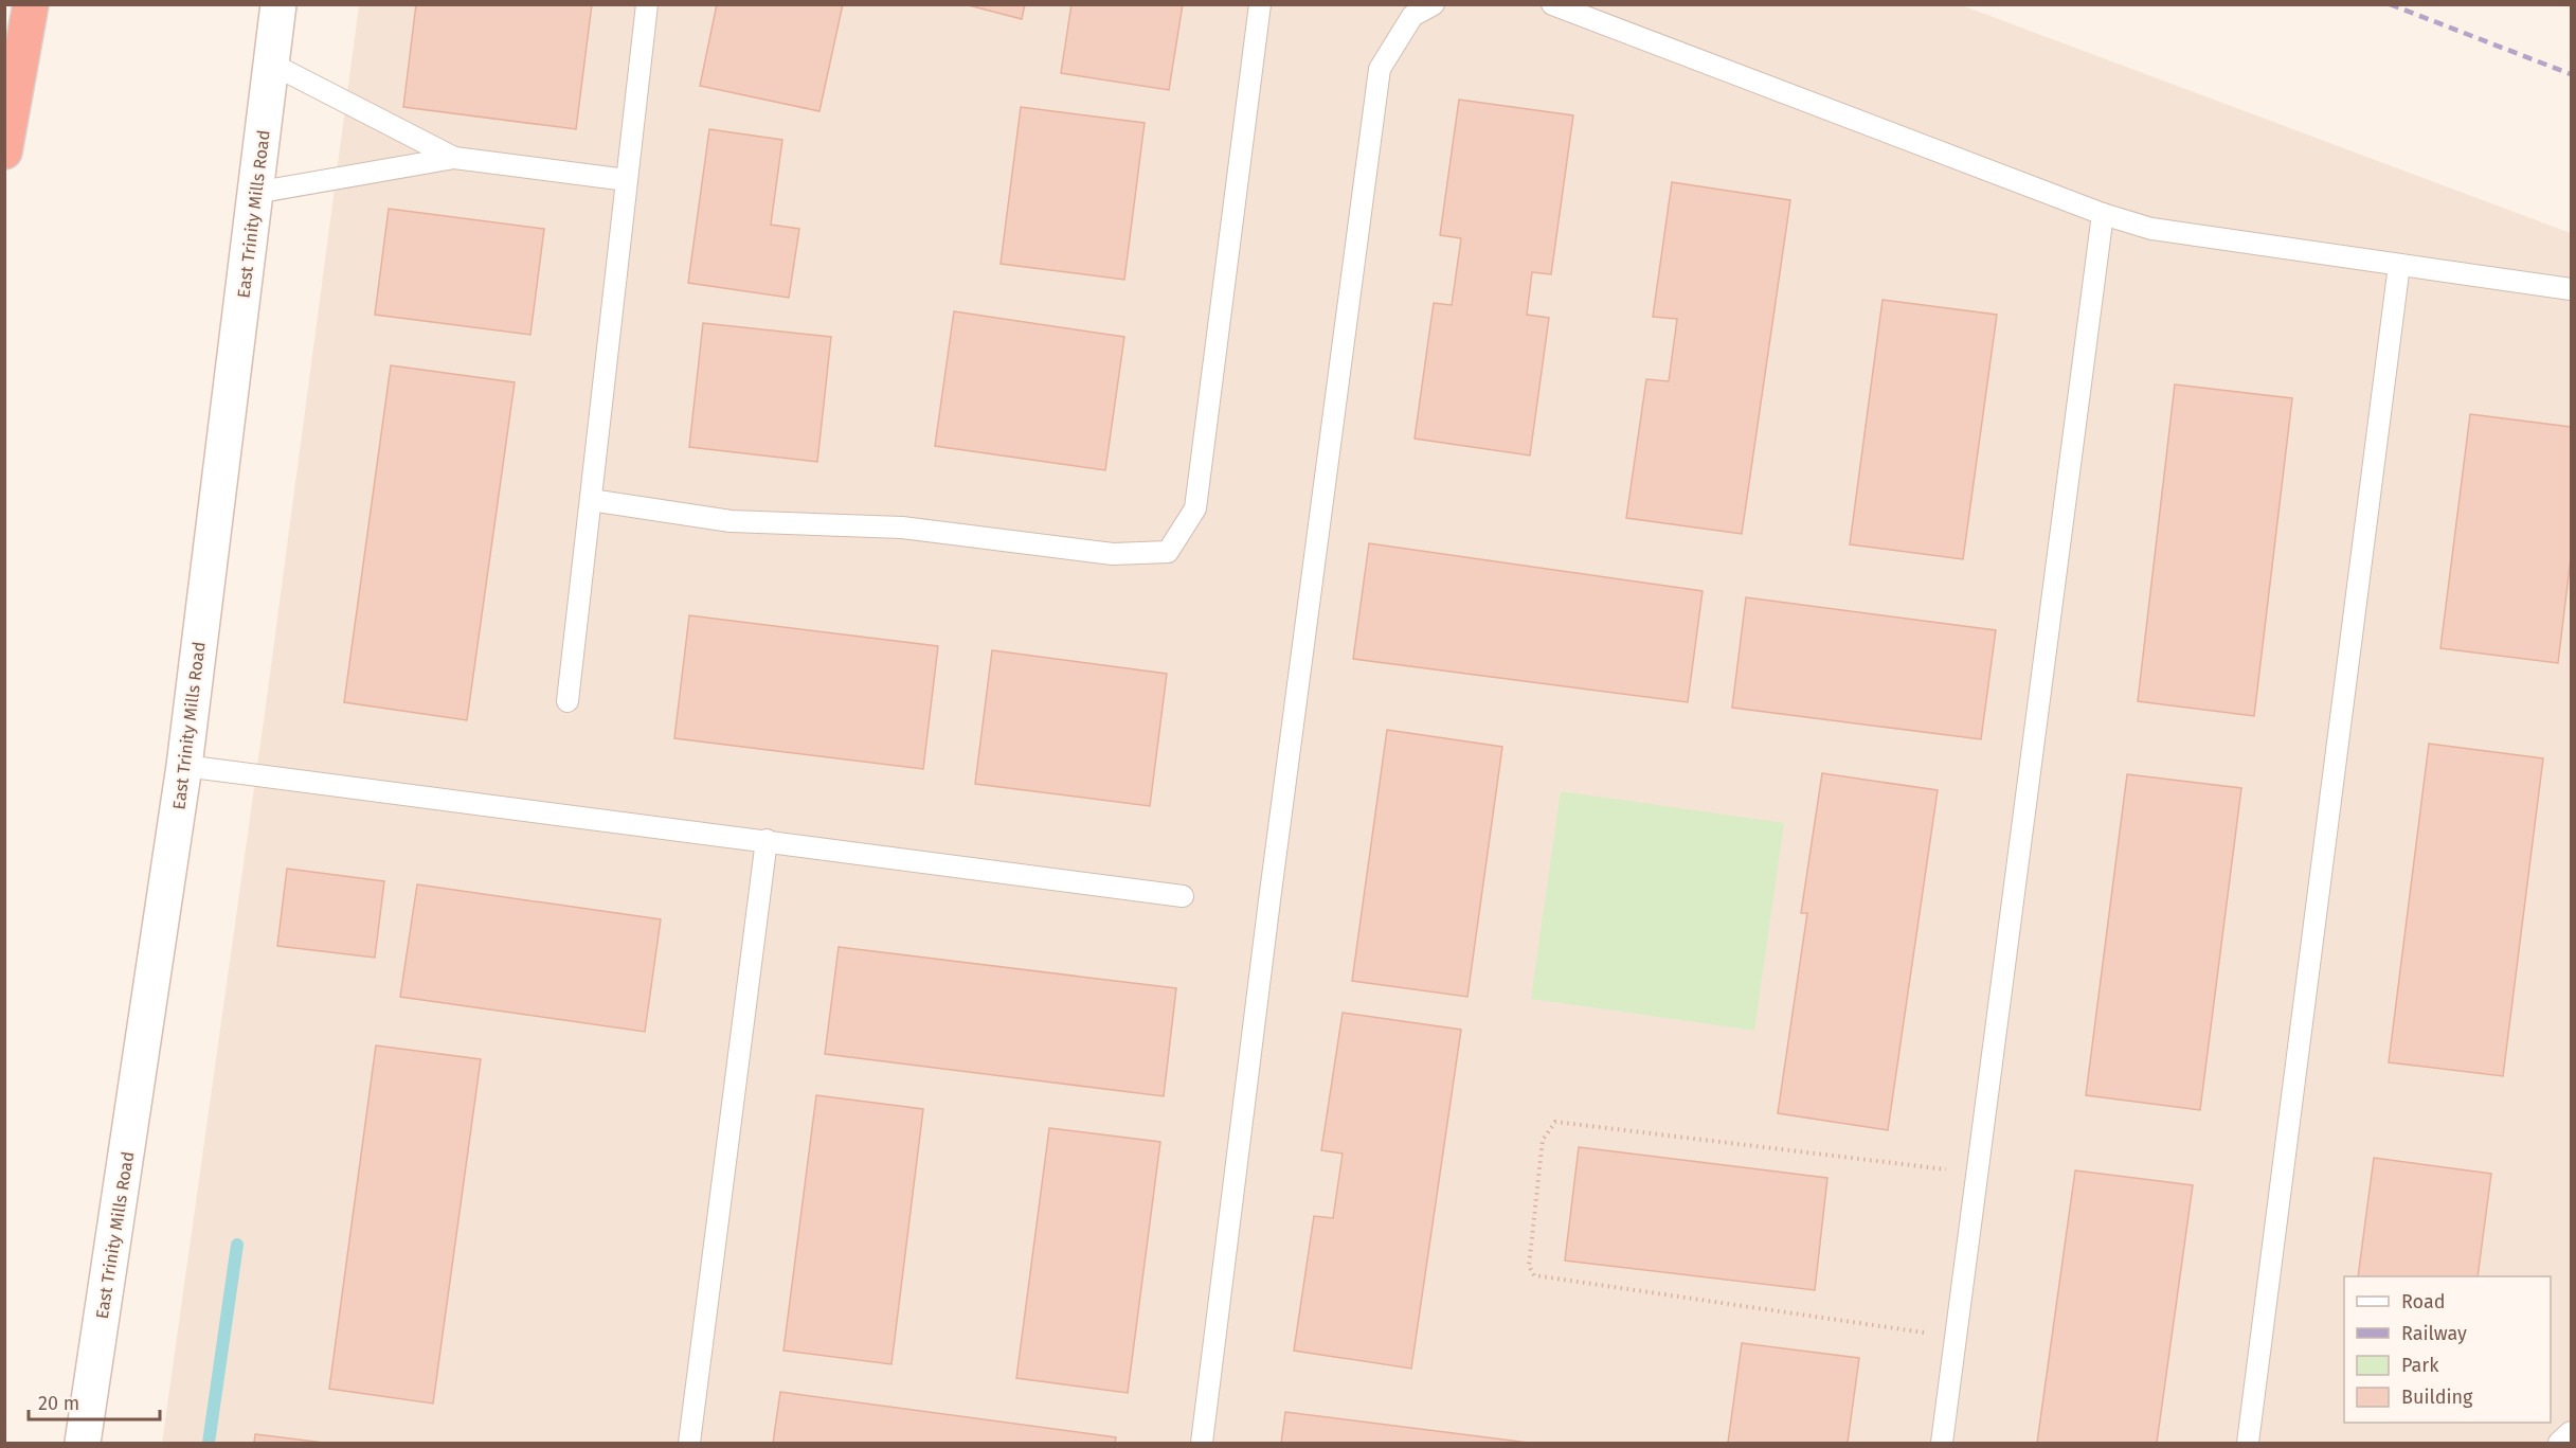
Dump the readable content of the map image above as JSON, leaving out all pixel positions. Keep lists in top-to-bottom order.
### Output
{
  "streets": {
    "main road": ["East Trinity Mills Road"]
  },
  "legend": [
    "Road",
    "Railway",
    "Park",
    "Building"
  ],
  "scale_bar": "20 m"
}
